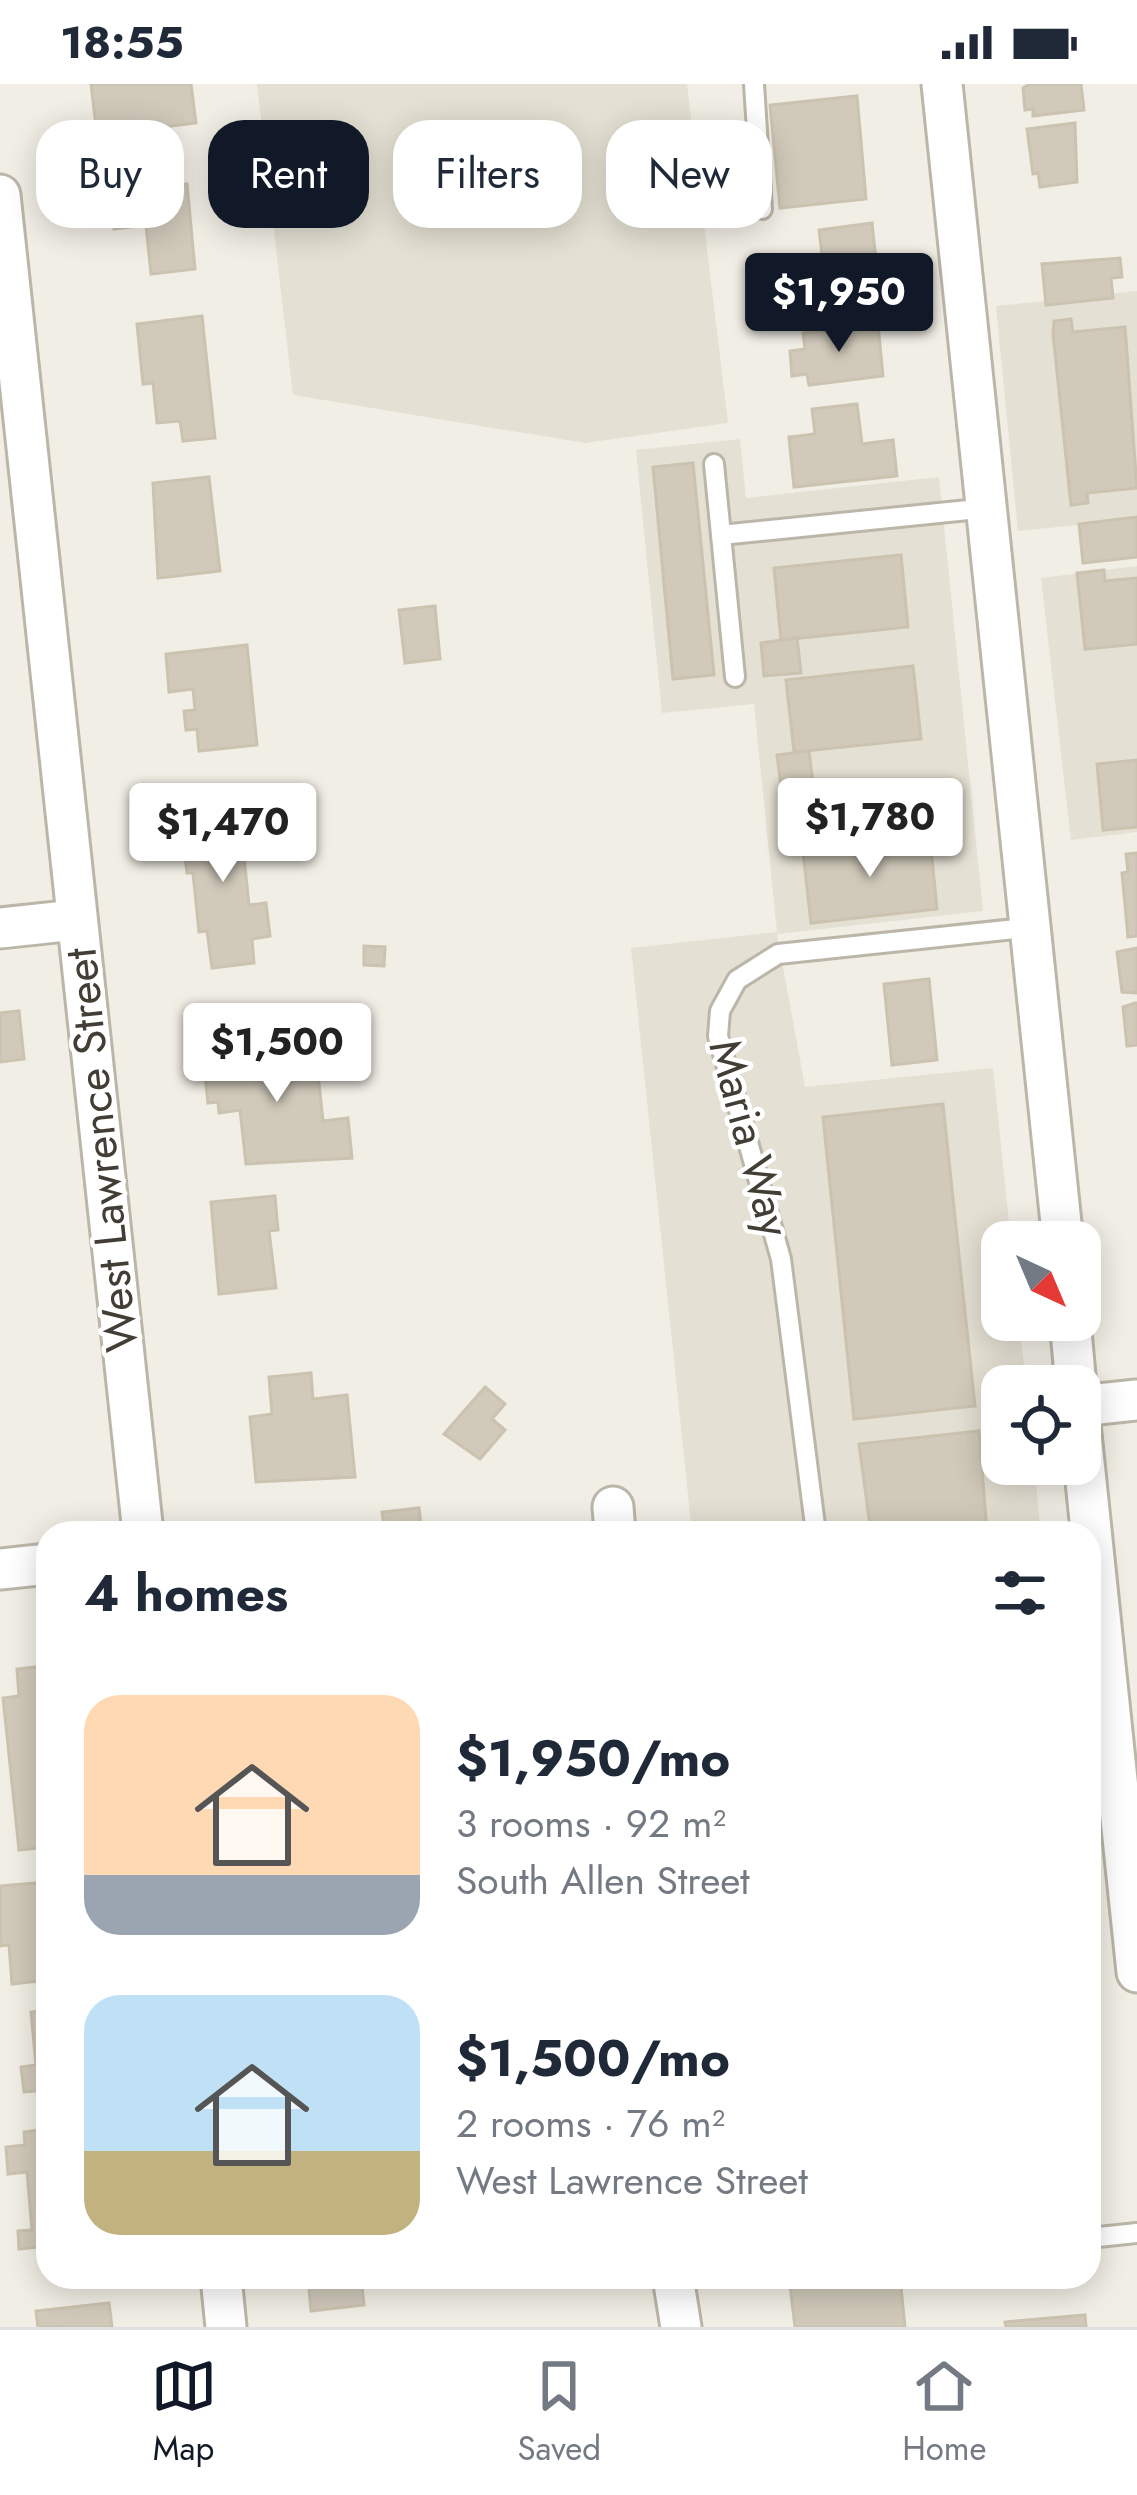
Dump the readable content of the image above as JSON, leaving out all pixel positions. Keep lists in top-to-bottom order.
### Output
{
  "streets": {
    "street": ["West Lawrence Street"],
    "lane": ["Maria Way"]
  },
  "north": "bottom right",
  "page": {
    "status": "18:55",
    "chip": [
      "Buy",
      "Rent",
      "Filters",
      "New"
    ],
    "price": [
      "$1,950",
      "$1,780",
      "$1,470",
      "$1,500"
    ],
    "heading": "4 homes",
    "list": [
      {
        "name": "$1,950/mo",
        "note": "3 rooms · 92 m² · South Allen Street"
      },
      {
        "name": "$1,500/mo",
        "note": "2 rooms · 76 m² · West Lawrence Street"
      }
    ],
    "tabs": ["Map", "Saved", "Home"]
  }
}
